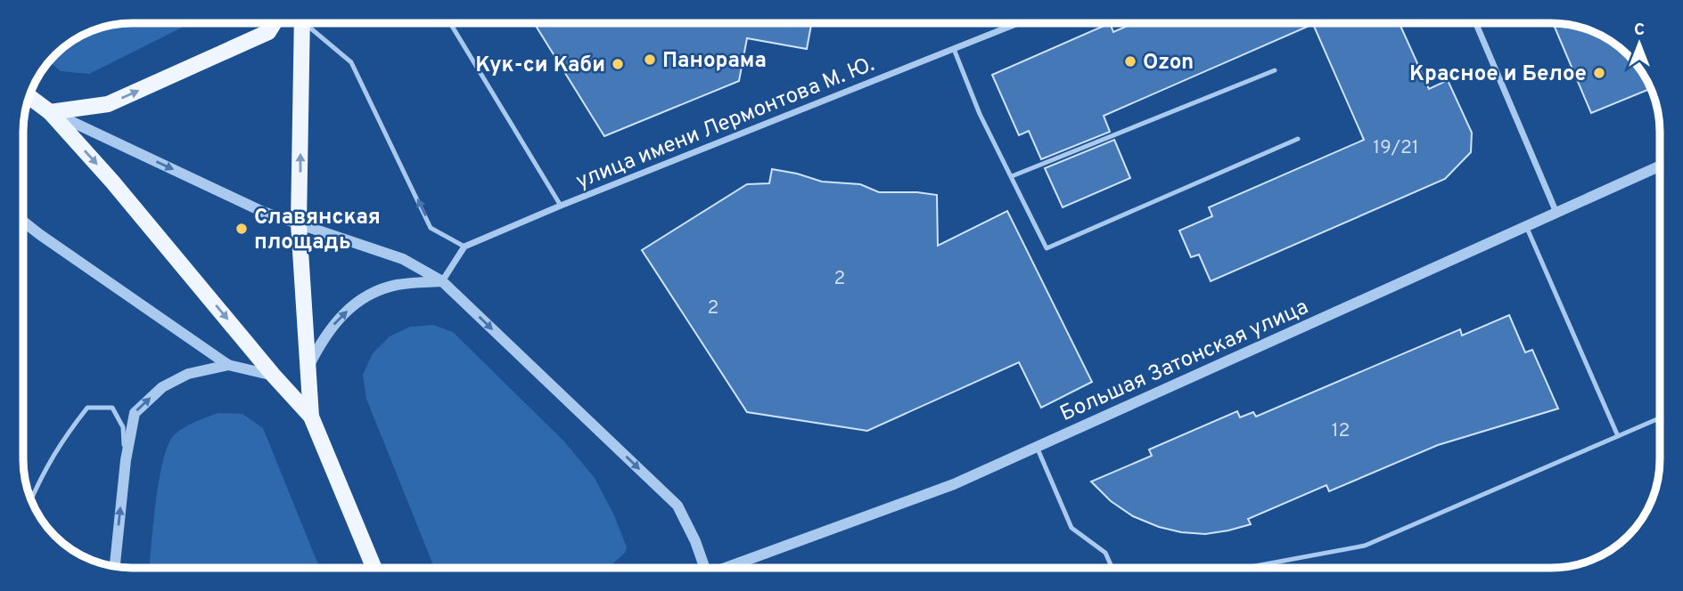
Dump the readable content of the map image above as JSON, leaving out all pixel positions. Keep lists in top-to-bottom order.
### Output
{
  "streets": {
    "street": ["улица имени Лермонтова М. Ю.", "Большая Затонская улица"]
  },
  "places": [
    "Панорама",
    "Ozon",
    "Кук-си Каби",
    "Красное и Белое",
    "Славянская площадь"
  ],
  "house_numbers": [
    "19/21",
    "2",
    "2",
    "12"
  ],
  "north": "top"
}
